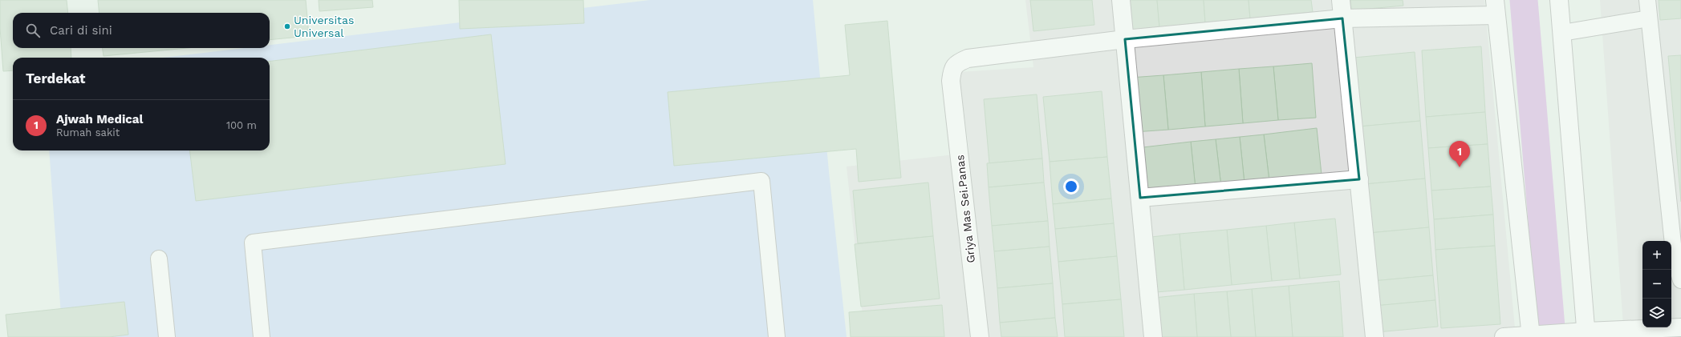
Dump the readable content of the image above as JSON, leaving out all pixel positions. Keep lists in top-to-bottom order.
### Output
{
  "streets": {
    "street": ["Griya Mas Sei.Panas"]
  },
  "places": ["Universitas Universal"],
  "page": {
    "search": "Cari di sini",
    "heading": "Terdekat",
    "list": [
      {
        "mark": "1",
        "name": "Ajwah Medical",
        "note": "Rumah sakit",
        "value": "100 m"
      }
    ],
    "pins": "1",
    "map_buttons": ["+", "−"]
  }
}
